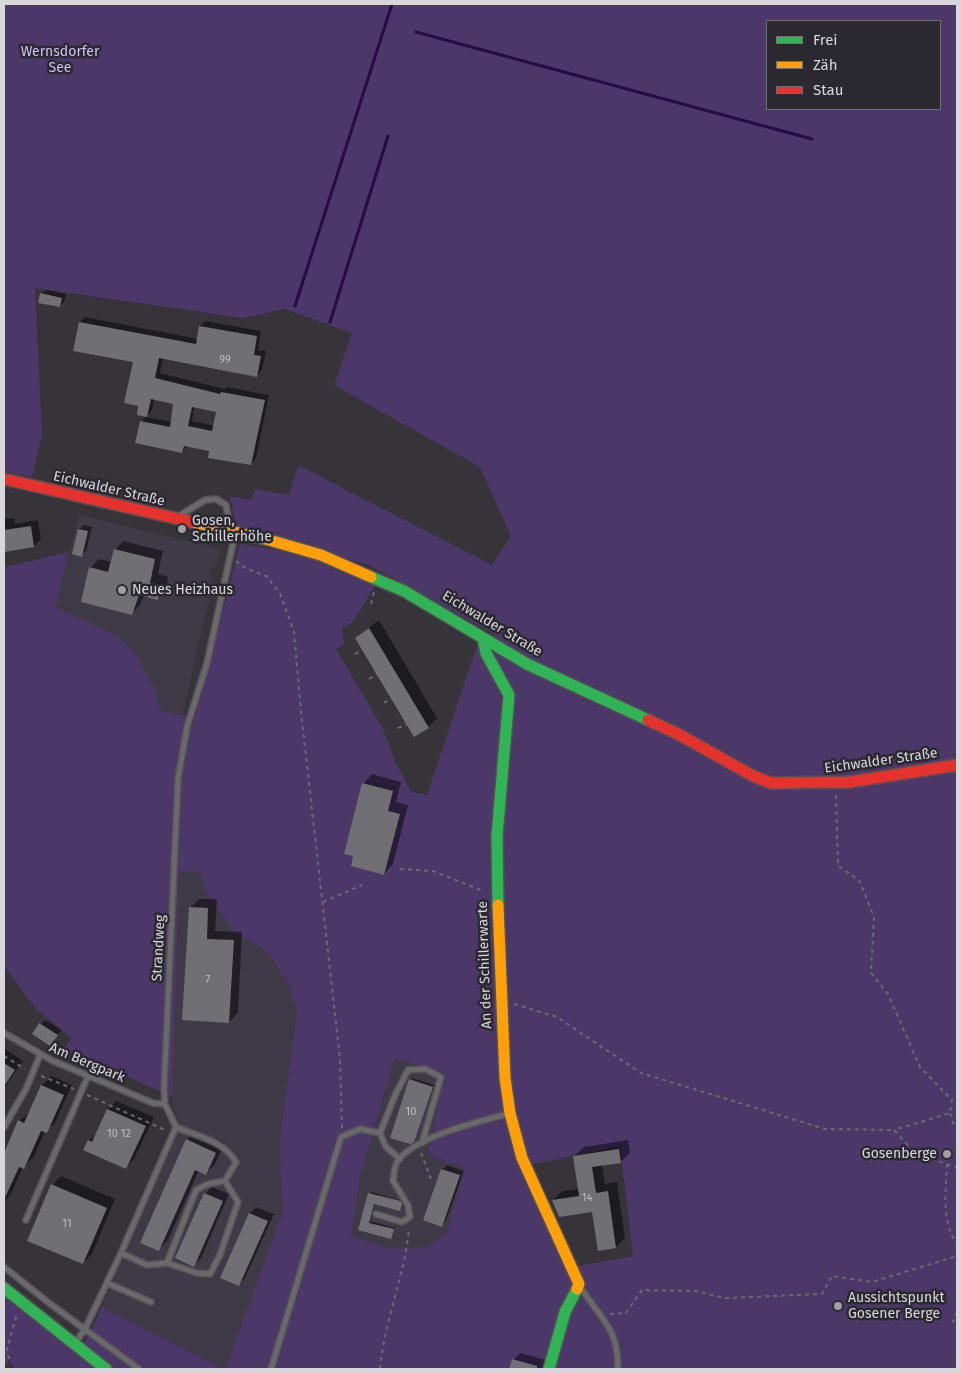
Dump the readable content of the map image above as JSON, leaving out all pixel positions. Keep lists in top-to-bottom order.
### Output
{
  "streets": {
    "street": ["Eichwalder Straße", "An der Schillerwarte"],
    "lane": ["Strandweg", "Am Bergpark"]
  },
  "crossings": [
    ["Eichwalder Straße", "Strandweg"],
    ["Eichwalder Straße", "An der Schillerwarte"],
    ["Strandweg", "Am Bergpark"]
  ],
  "parks": ["Wernsdorfer See"],
  "places": [
    "Gosen, Schillerhöhe",
    "Neues Heizhaus",
    "Gosenberge",
    "Aussichtspunkt Gosener Berge"
  ],
  "house_numbers": [
    "99",
    "7",
    "10",
    "10 12",
    "14",
    "11"
  ],
  "legend": ["Frei", "Zäh", "Stau"]
}
